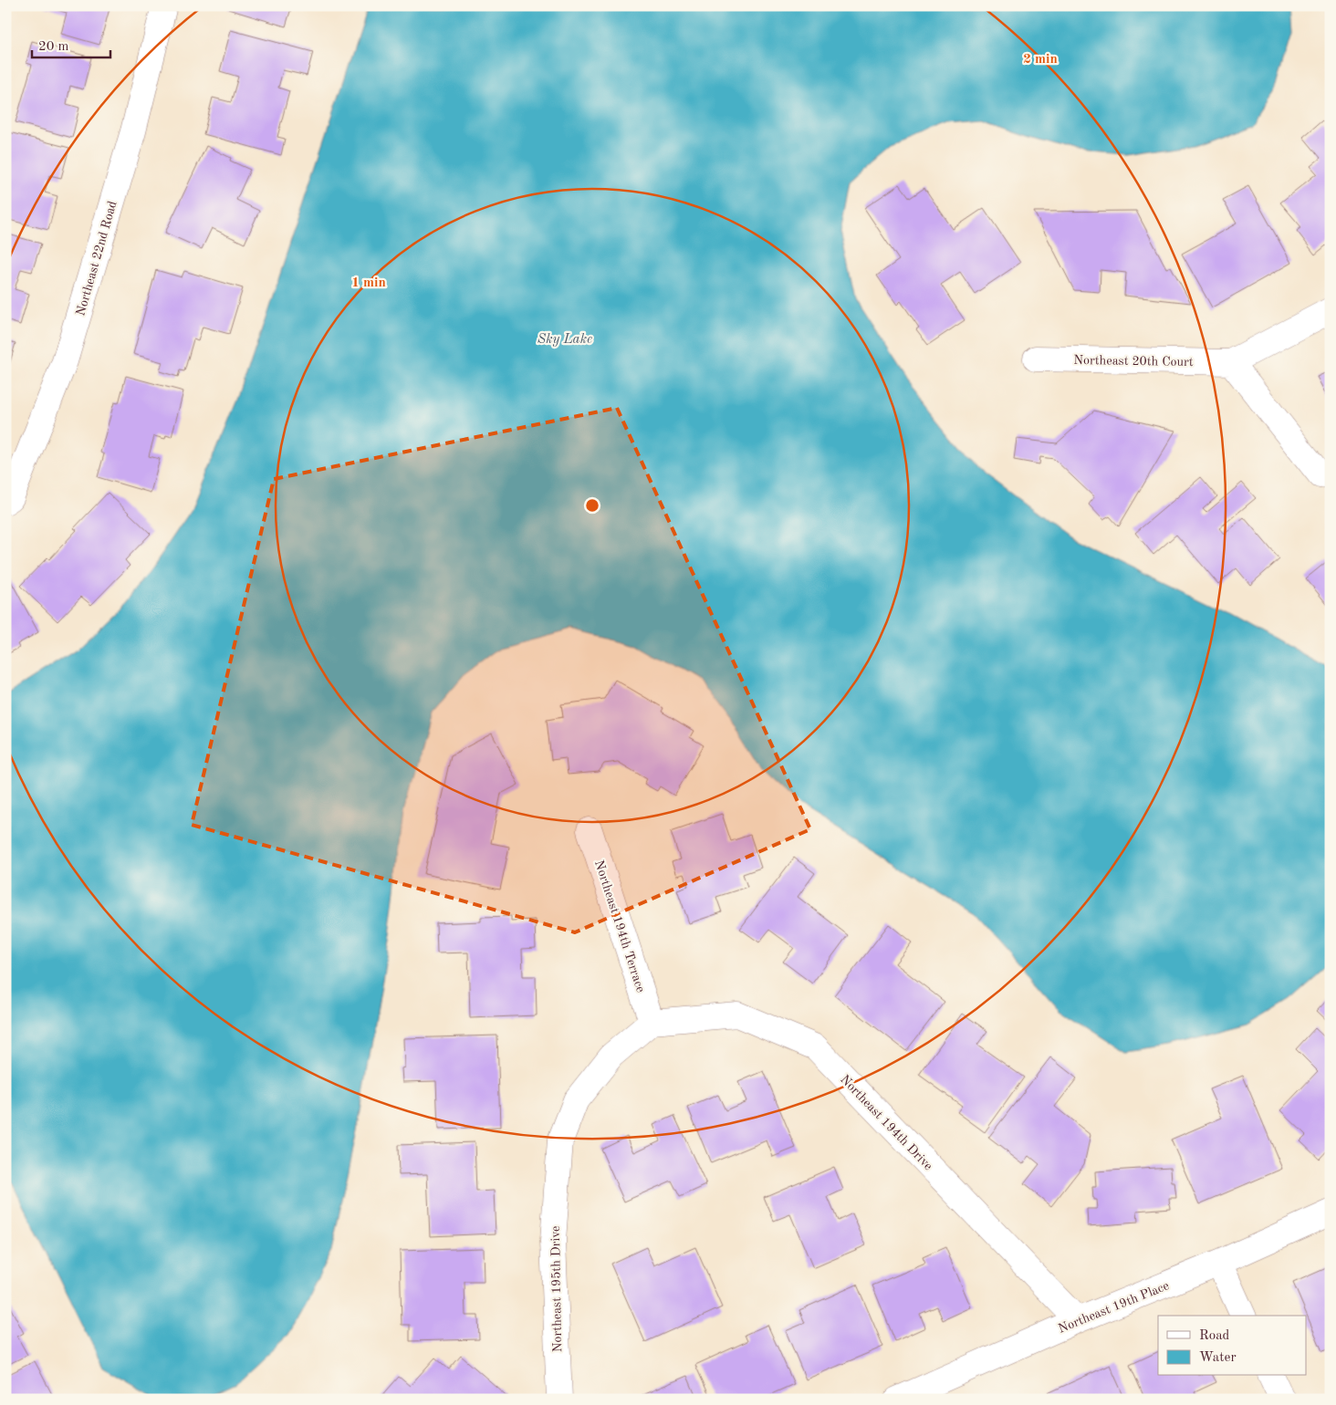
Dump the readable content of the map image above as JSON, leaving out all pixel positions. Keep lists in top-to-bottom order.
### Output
{
  "streets": {
    "street": [
      "Northeast 22nd Road",
      "Northeast 20th Court",
      "Northeast 194th Terrace",
      "Northeast 194th Drive",
      "Northeast 195th Drive",
      "Northeast 19th Place"
    ]
  },
  "crossings": [
    ["Northeast 194th Terrace", "Northeast 194th Drive"],
    ["Northeast 194th Terrace", "Northeast 195th Drive"],
    ["Northeast 194th Drive", "Northeast 195th Drive"],
    ["Northeast 194th Drive", "Northeast 19th Place"]
  ],
  "water": ["Sky Lake"],
  "legend": ["Road", "Water"],
  "scale_bar": "20 m",
  "rings": ["2 min", "1 min"]
}
